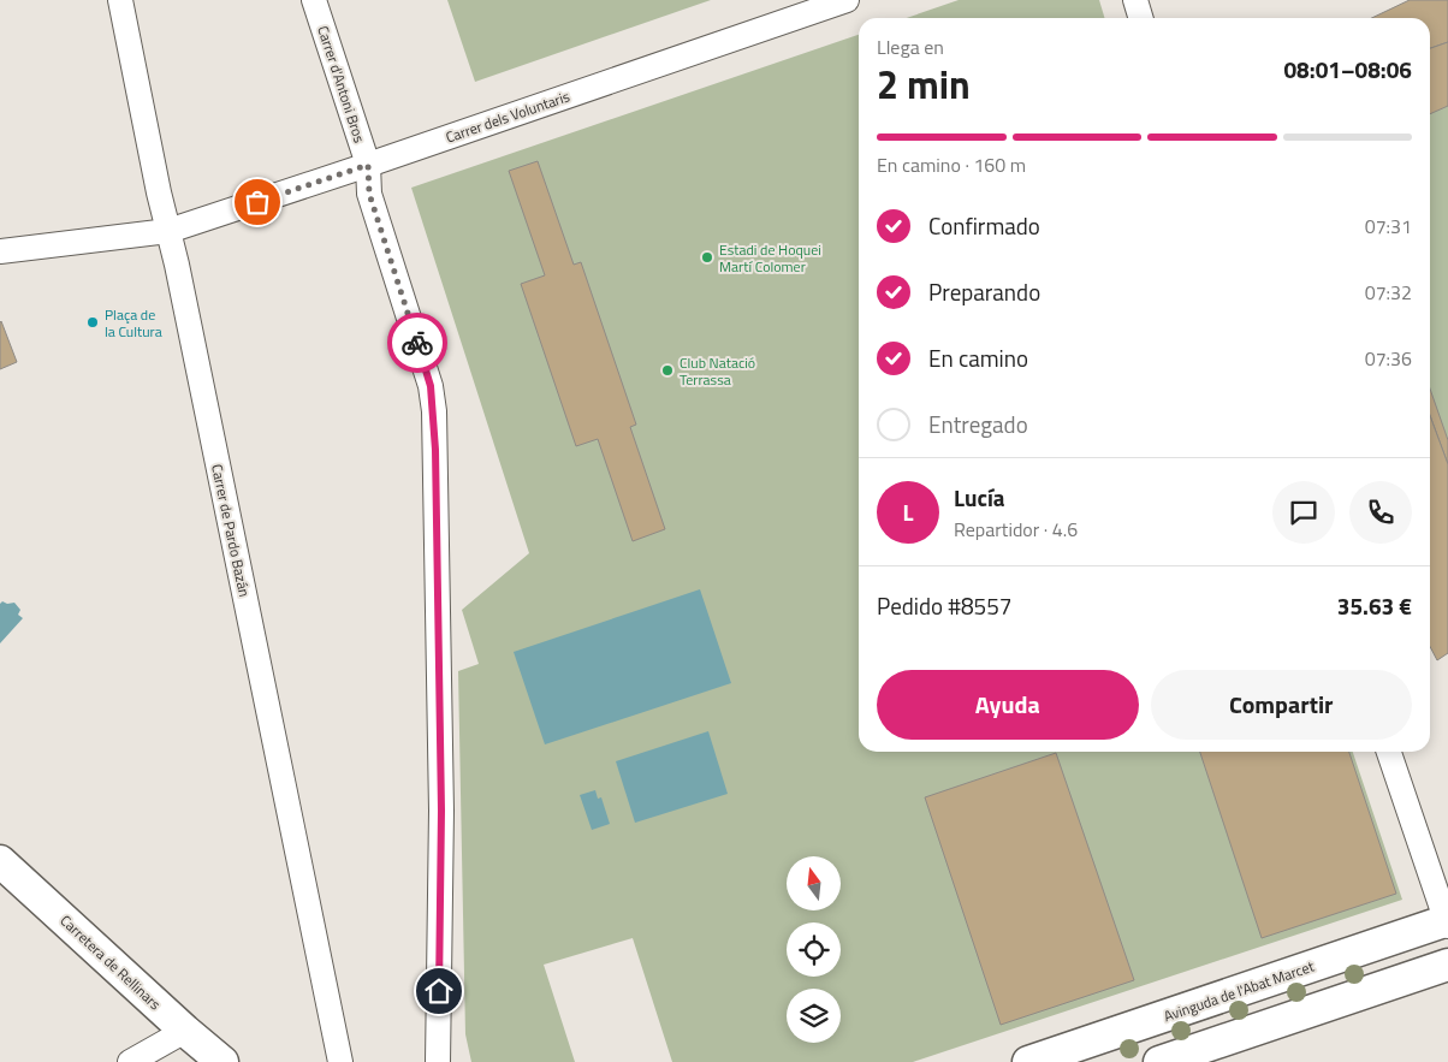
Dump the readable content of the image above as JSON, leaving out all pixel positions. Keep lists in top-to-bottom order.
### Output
{
  "streets": {
    "street": [
      "Carrer d'Antoni Bros",
      "Carrer dels Voluntaris",
      "Carrer de Pardo Bazán",
      "Carretera de Rellinars",
      "Avinguda de l'Abat Marcet"
    ]
  },
  "crossings": [
    ["Carrer d'Antoni Bros", "Carrer dels Voluntaris"],
    ["Carrer dels Voluntaris", "Carrer de Pardo Bazán"]
  ],
  "places": ["Estadi de Hoquei Martí Colomer", "Plaça de la Cultura", "Club Natació Terrassa"],
  "north": "top",
  "page": {
    "heading": ["2 min", "Llega en", "08:01–08:06"],
    "panel": [
      "Lucía",
      "Repartidor · 4.6",
      "Pedido #8557",
      "35.63 €"
    ],
    "bar": "En camino · 160 m",
    "list": [
      ["Confirmado", "07:31"],
      ["Preparando", "07:32"],
      ["En camino", "07:36"],
      "Entregado"
    ],
    "round": "L",
    "buttons": ["Ayuda", "Compartir"]
  }
}
